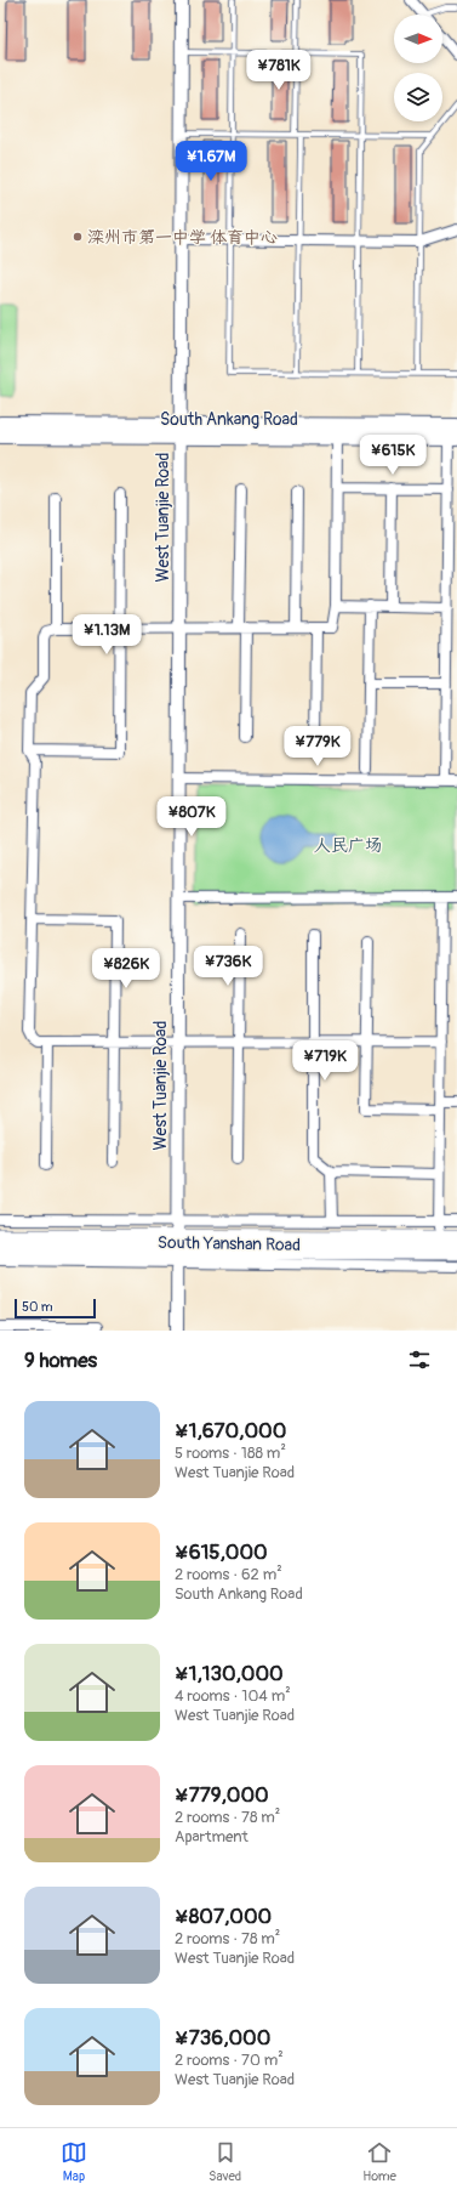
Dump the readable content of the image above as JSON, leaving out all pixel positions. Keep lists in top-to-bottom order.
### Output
{
  "streets": {
    "main road": ["South Ankang Road", "South Yanshan Road"],
    "street": ["West Tuanjie Road"]
  },
  "crossings": [
    ["South Ankang Road", "West Tuanjie Road"],
    ["West Tuanjie Road", "South Yanshan Road"]
  ],
  "parks": ["人民广场"],
  "places": ["滦州市第一中学 体育中心"],
  "scale_bar": "50 m",
  "north": "right",
  "page": {
    "price": [
      "¥781K",
      "¥1.67M",
      "¥615K",
      "¥1.13M",
      "¥779K",
      "¥807K",
      "¥736K",
      "¥826K",
      "¥719K"
    ],
    "scale": "50 m",
    "heading": "9 homes",
    "list": [
      {
        "name": "¥1,670,000",
        "note": "5 rooms · 188 m² · West Tuanjie Road"
      },
      {
        "name": "¥615,000",
        "note": "2 rooms · 62 m² · South Ankang Road"
      },
      {
        "name": "¥1,130,000",
        "note": "4 rooms · 104 m² · West Tuanjie Road"
      },
      {
        "name": "¥779,000",
        "note": "2 rooms · 78 m² · Apartment"
      },
      {
        "name": "¥807,000",
        "note": "2 rooms · 78 m² · West Tuanjie Road"
      },
      {
        "name": "¥736,000",
        "note": "2 rooms · 70 m² · West Tuanjie Road"
      }
    ],
    "tabs": ["Map", "Saved", "Home"]
  }
}
